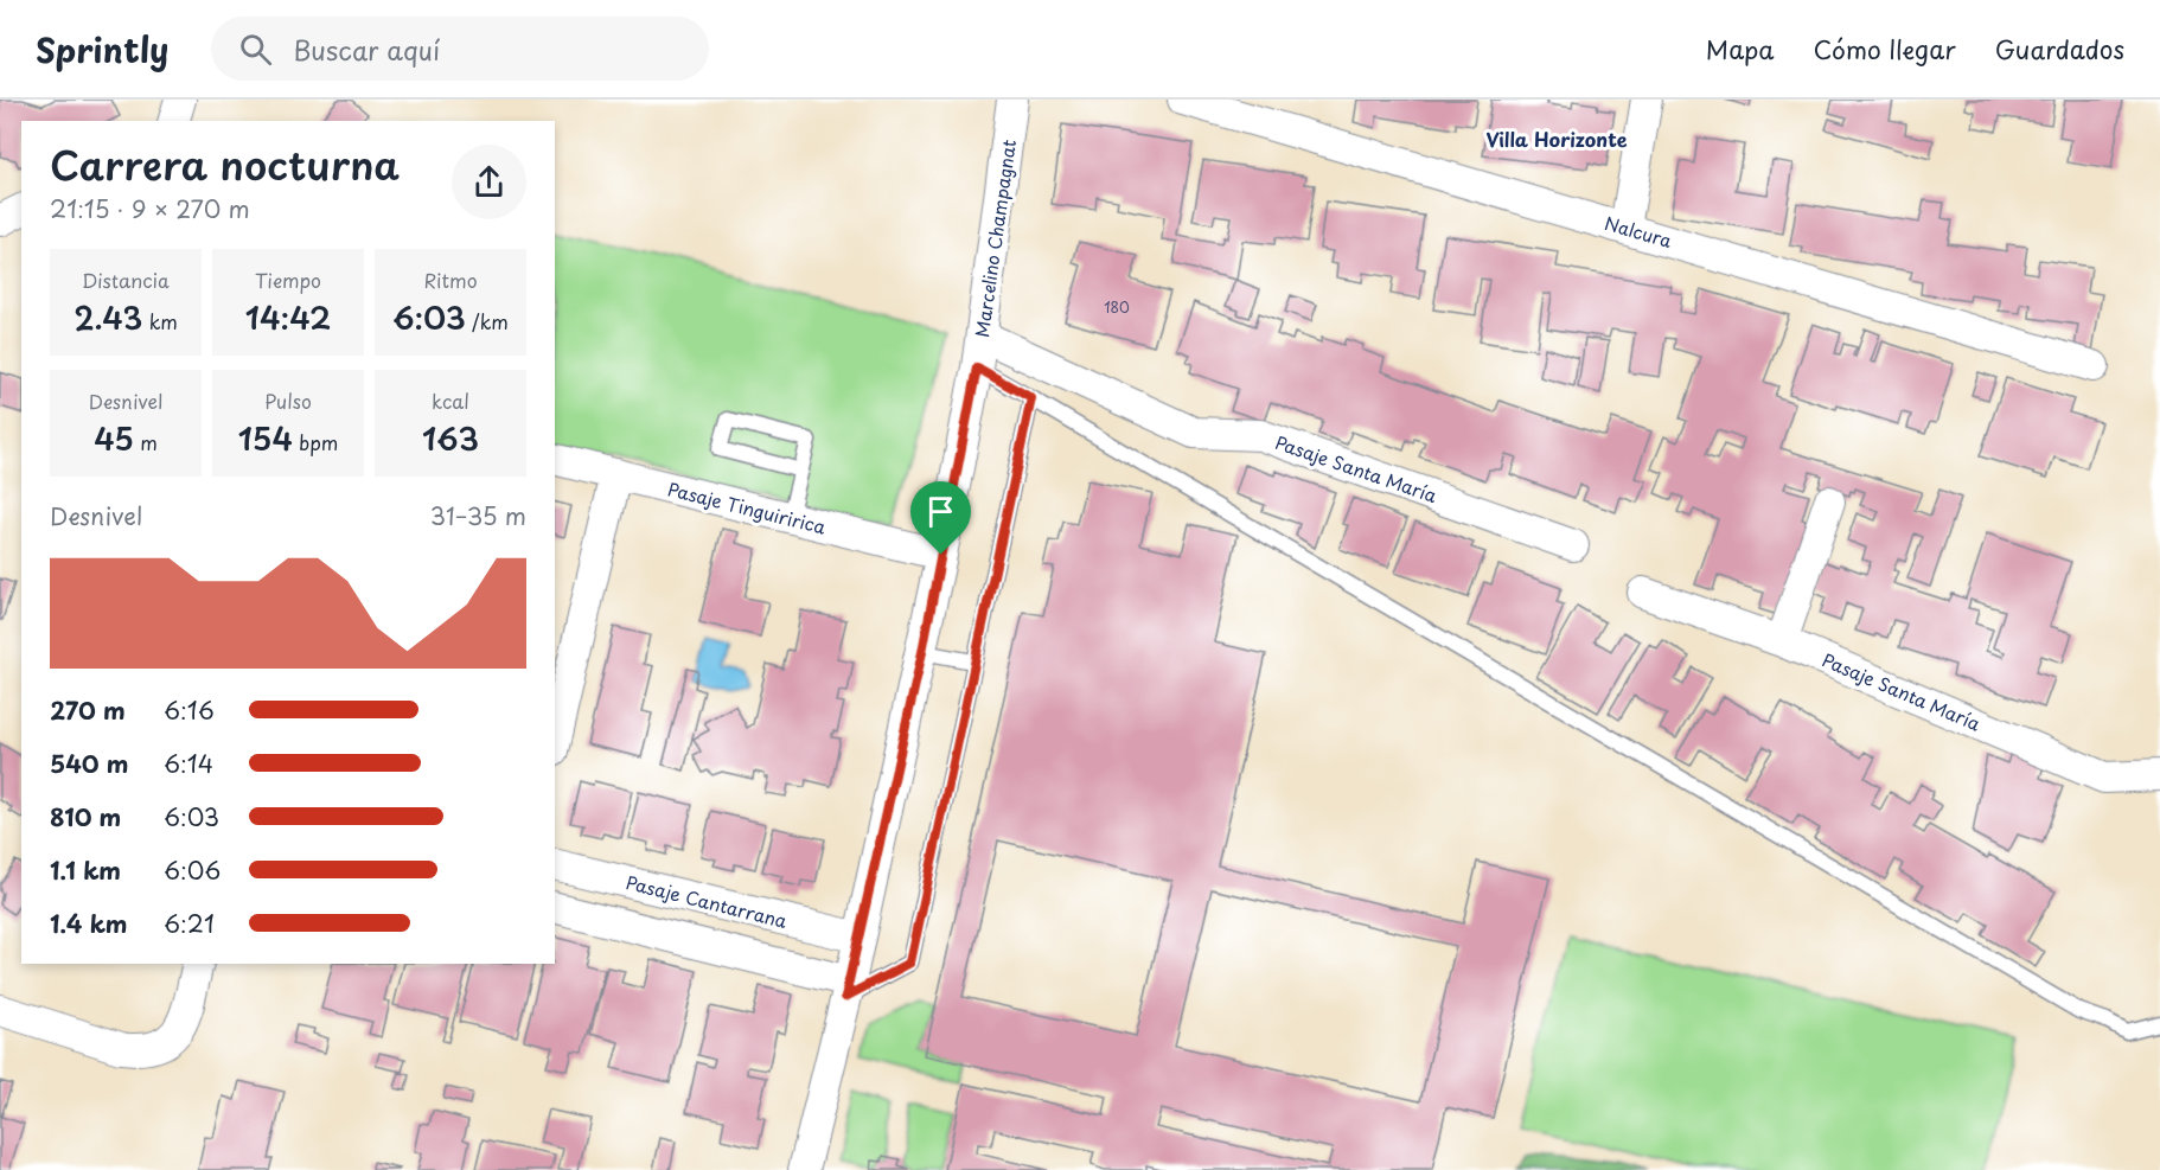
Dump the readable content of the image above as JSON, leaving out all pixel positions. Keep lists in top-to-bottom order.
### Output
{
  "streets": {
    "street": [
      "Nalcura",
      "Marcelino Champagnat",
      "Pasaje Santa María",
      "Pasaje Tinguiririca",
      "Pasaje Cantarrana"
    ]
  },
  "crossings": [
    ["Marcelino Champagnat", "Pasaje Santa María"],
    ["Marcelino Champagnat", "Pasaje Tinguiririca"],
    ["Marcelino Champagnat", "Pasaje Cantarrana"]
  ],
  "districts": ["Villa Horizonte"],
  "house_numbers": ["180"],
  "page": {
    "header": "Sprintly",
    "search": "Buscar aquí",
    "nav": ["Mapa", "Cómo llegar", "Guardados"],
    "heading": ["Carrera nocturna", "21:15 · 9 × 270 m"],
    "stats": [
      ["Distancia", "2.43 km"],
      ["Tiempo", "14:42"],
      ["Ritmo", "6:03 /km"],
      ["Desnivel", "45 m"],
      ["Pulso", "154 bpm"],
      ["kcal", "163"]
    ],
    "chart": ["Desnivel", "31–35 m"],
    "list": [
      {
        "name": "270 m",
        "note": "6:16"
      },
      {
        "name": "540 m",
        "note": "6:14"
      },
      {
        "name": "810 m",
        "note": "6:03"
      },
      {
        "name": "1.1 km",
        "note": "6:06"
      },
      {
        "name": "1.4 km",
        "note": "6:21"
      }
    ]
  }
}
